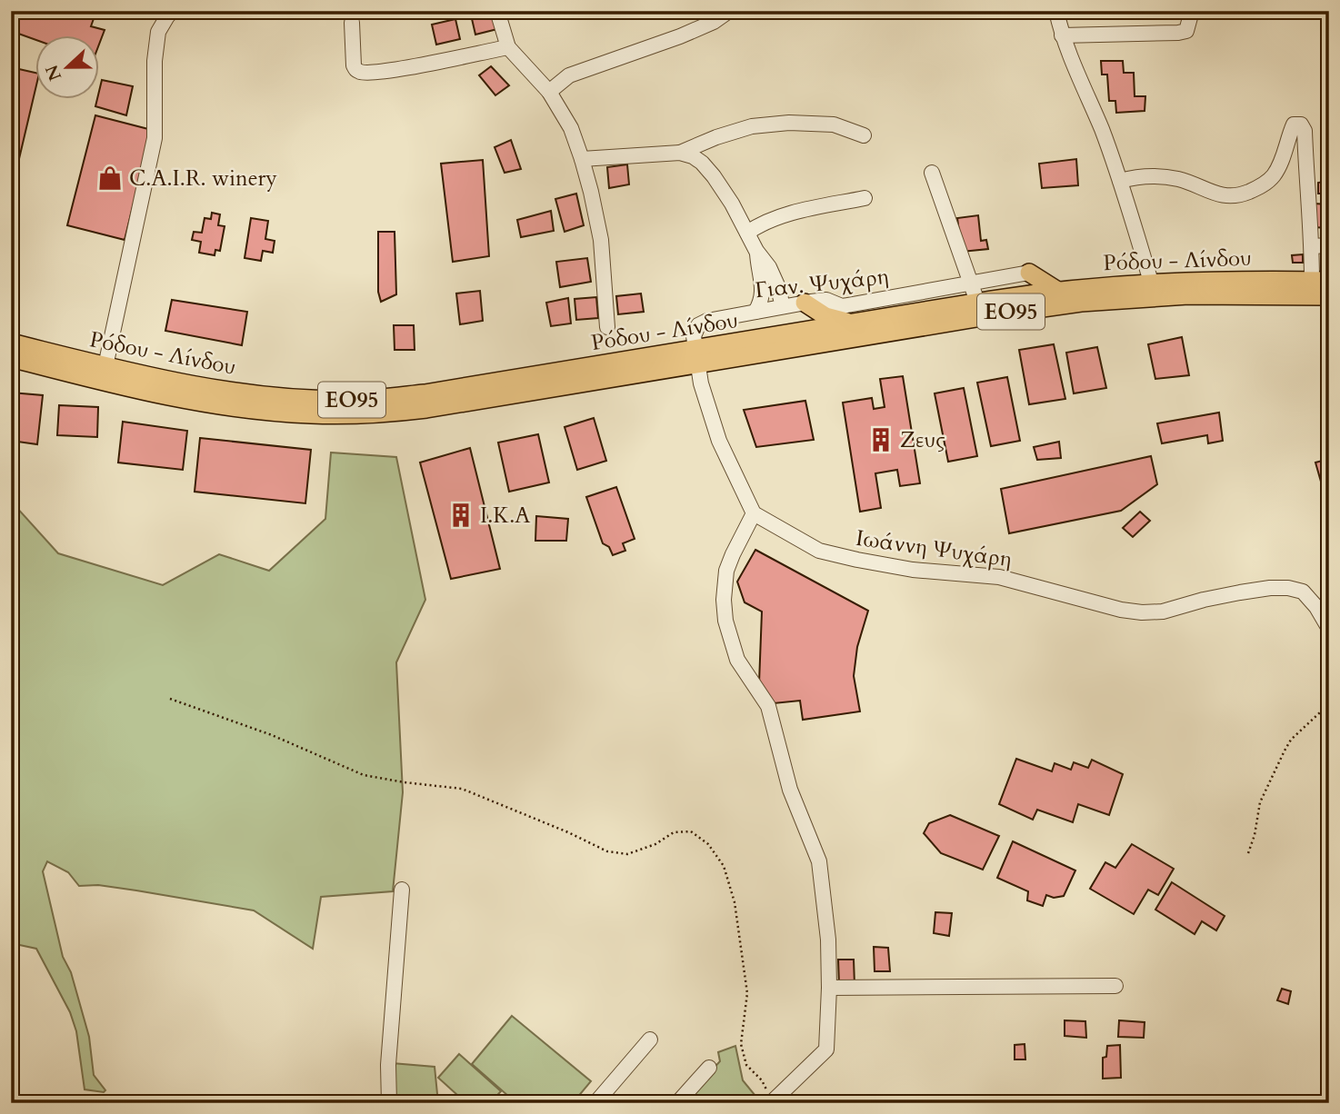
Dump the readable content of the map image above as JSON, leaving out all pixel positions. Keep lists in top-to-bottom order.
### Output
{
  "streets": {
    "main road": ["Ρόδου - Λίνδου", "ΕΟ95"],
    "street": ["Γιαν. Ψυχάρη", "Ιωάννη Ψυχάρη"]
  },
  "crossings": [
    ["Ρόδου - Λίνδου", "Γιαν. Ψυχάρη"]
  ],
  "places": {
    "shop": ["C.A.I.R. winery"],
    "building": ["Ζευς", "Ι.Κ.Α"]
  },
  "north": "left"
}
